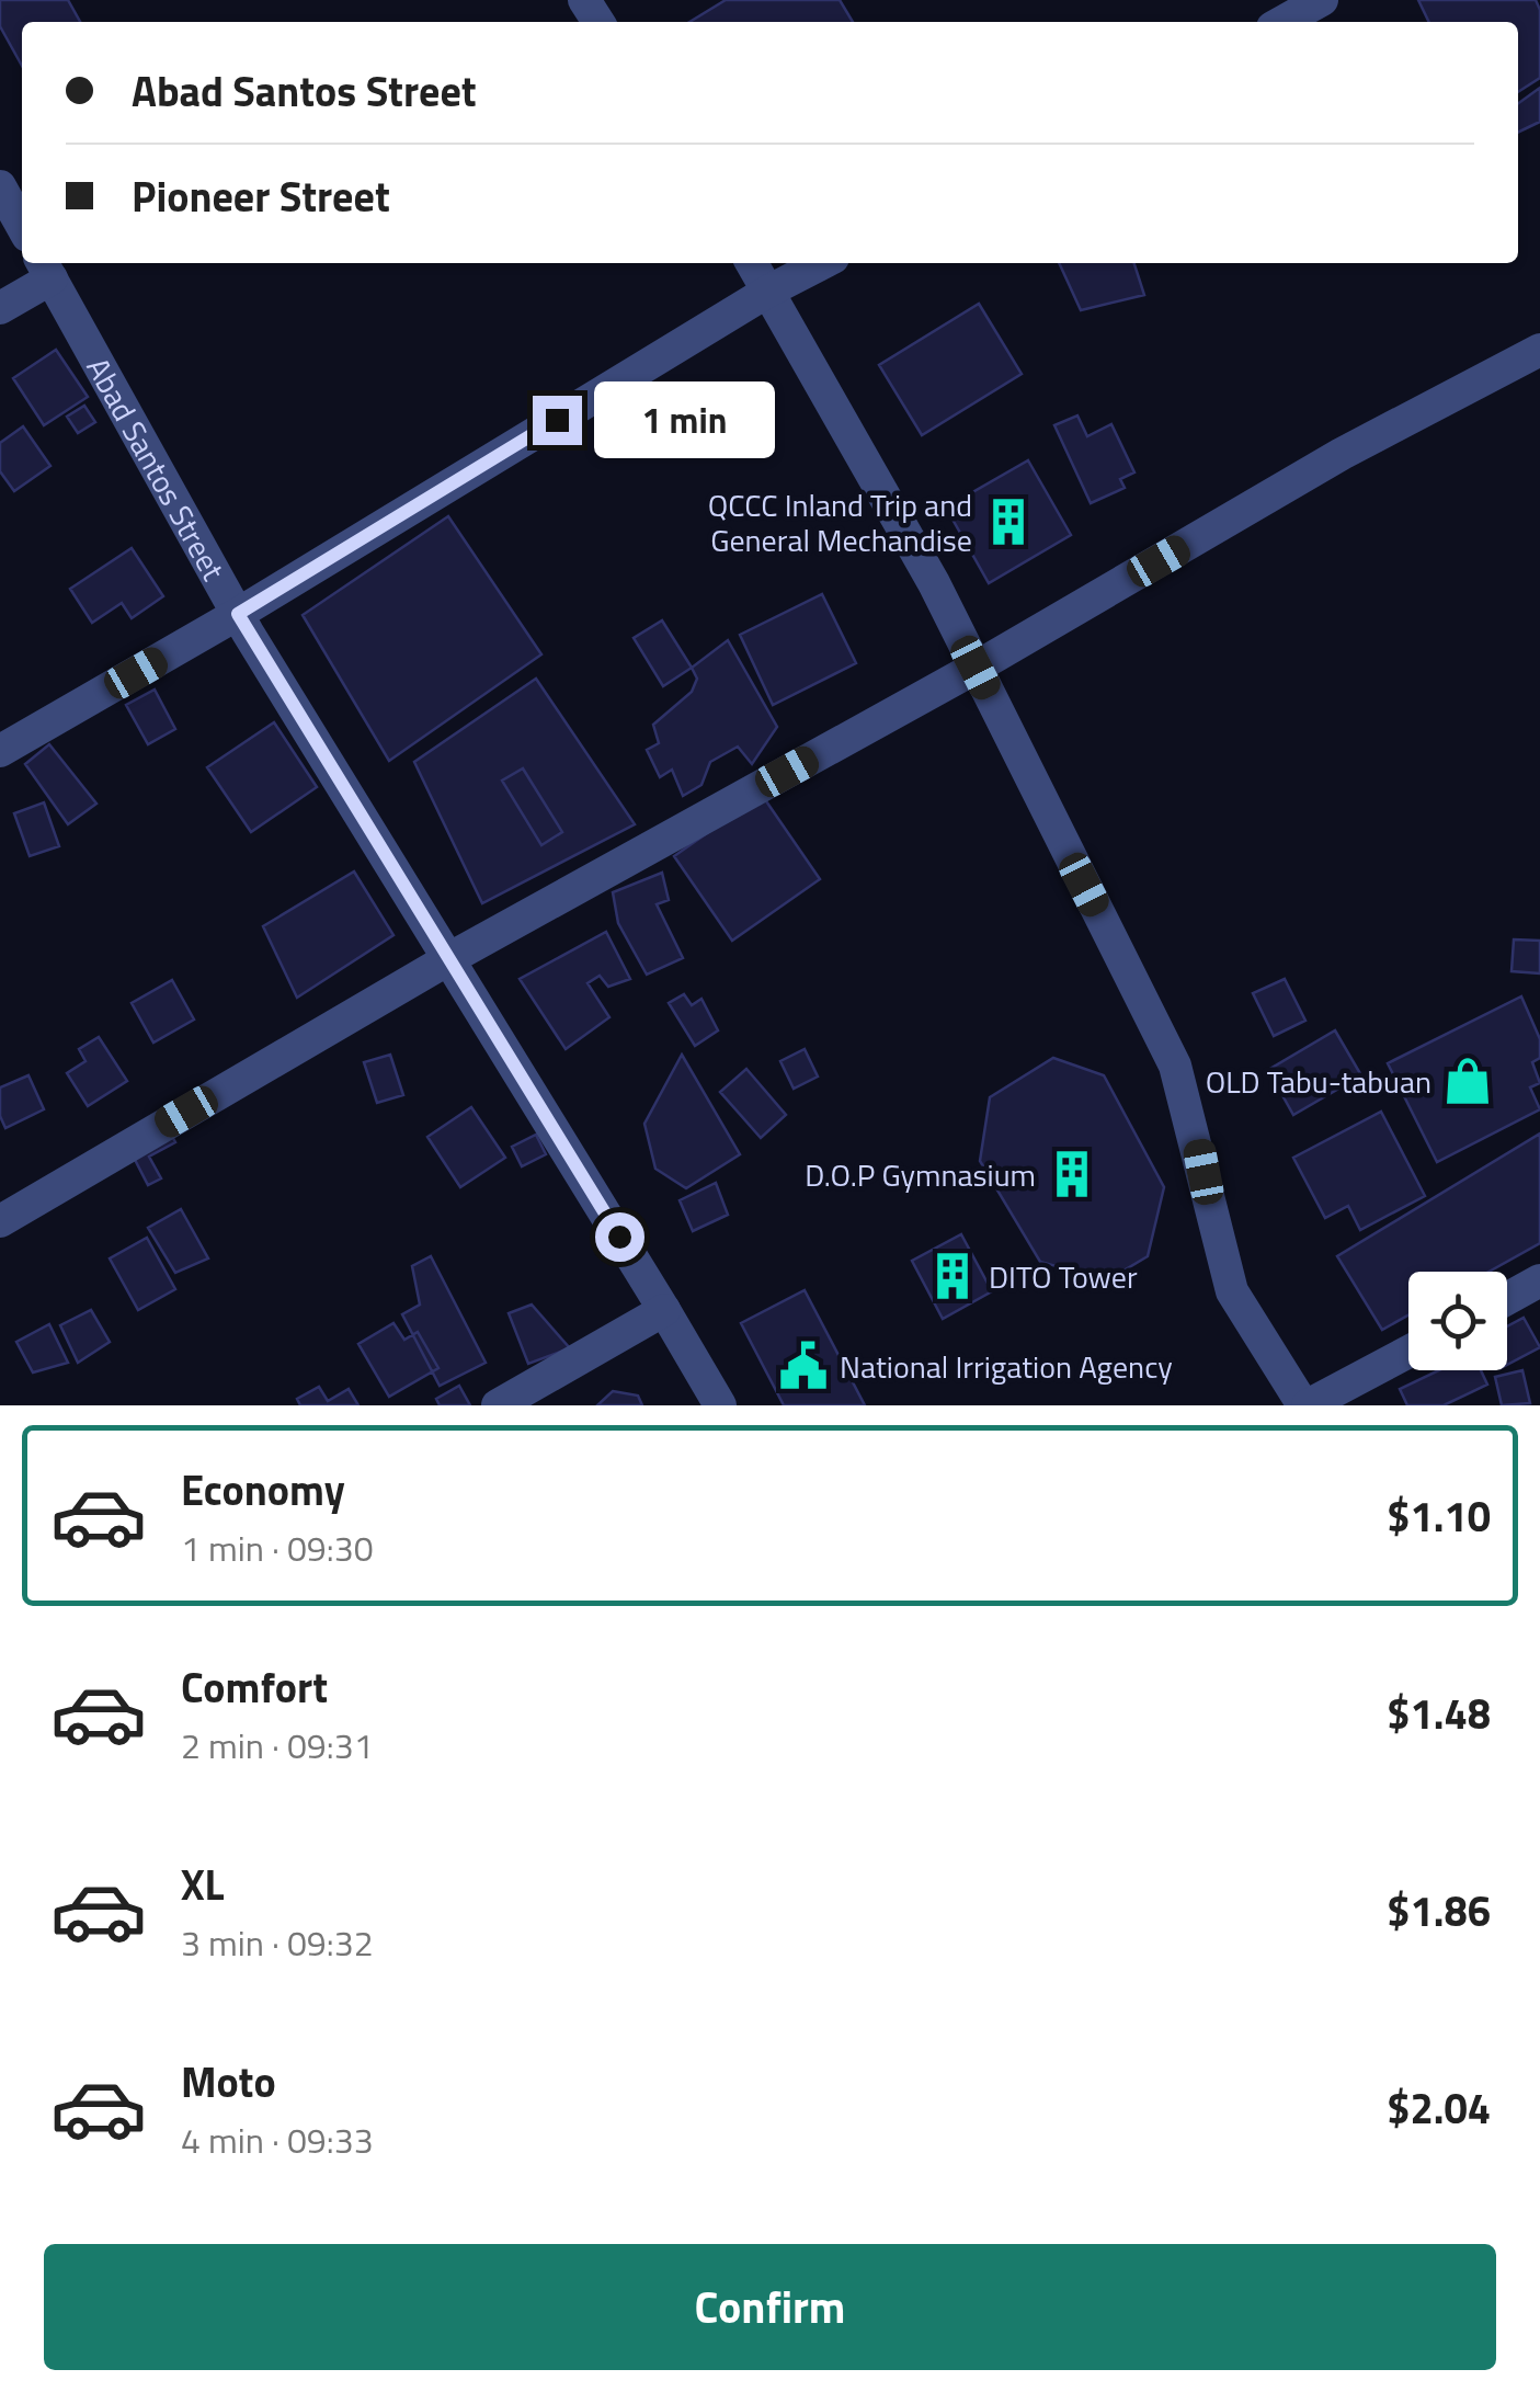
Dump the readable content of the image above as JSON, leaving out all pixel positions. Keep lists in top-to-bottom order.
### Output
{
  "streets": {
    "street": ["Abad Santos Street"]
  },
  "places": {
    "building": ["QCCC Inland Trip and General Mechandise", "D.O.P Gymnasium", "DITO Tower"],
    "shop": ["OLD Tabu-tabuan"],
    "public building": ["National Irrigation Agency"]
  },
  "page": {
    "banner": ["Abad Santos Street", "Pioneer Street"],
    "bubble": "1 min",
    "list": [
      {
        "name": "Economy",
        "note": "1 min · 09:30",
        "value": "$1.10"
      },
      {
        "name": "Comfort",
        "note": "2 min · 09:31",
        "value": "$1.48"
      },
      {
        "name": "XL",
        "note": "3 min · 09:32",
        "value": "$1.86"
      },
      {
        "name": "Moto",
        "note": "4 min · 09:33",
        "value": "$2.04"
      }
    ],
    "buttons": "Confirm"
  }
}
